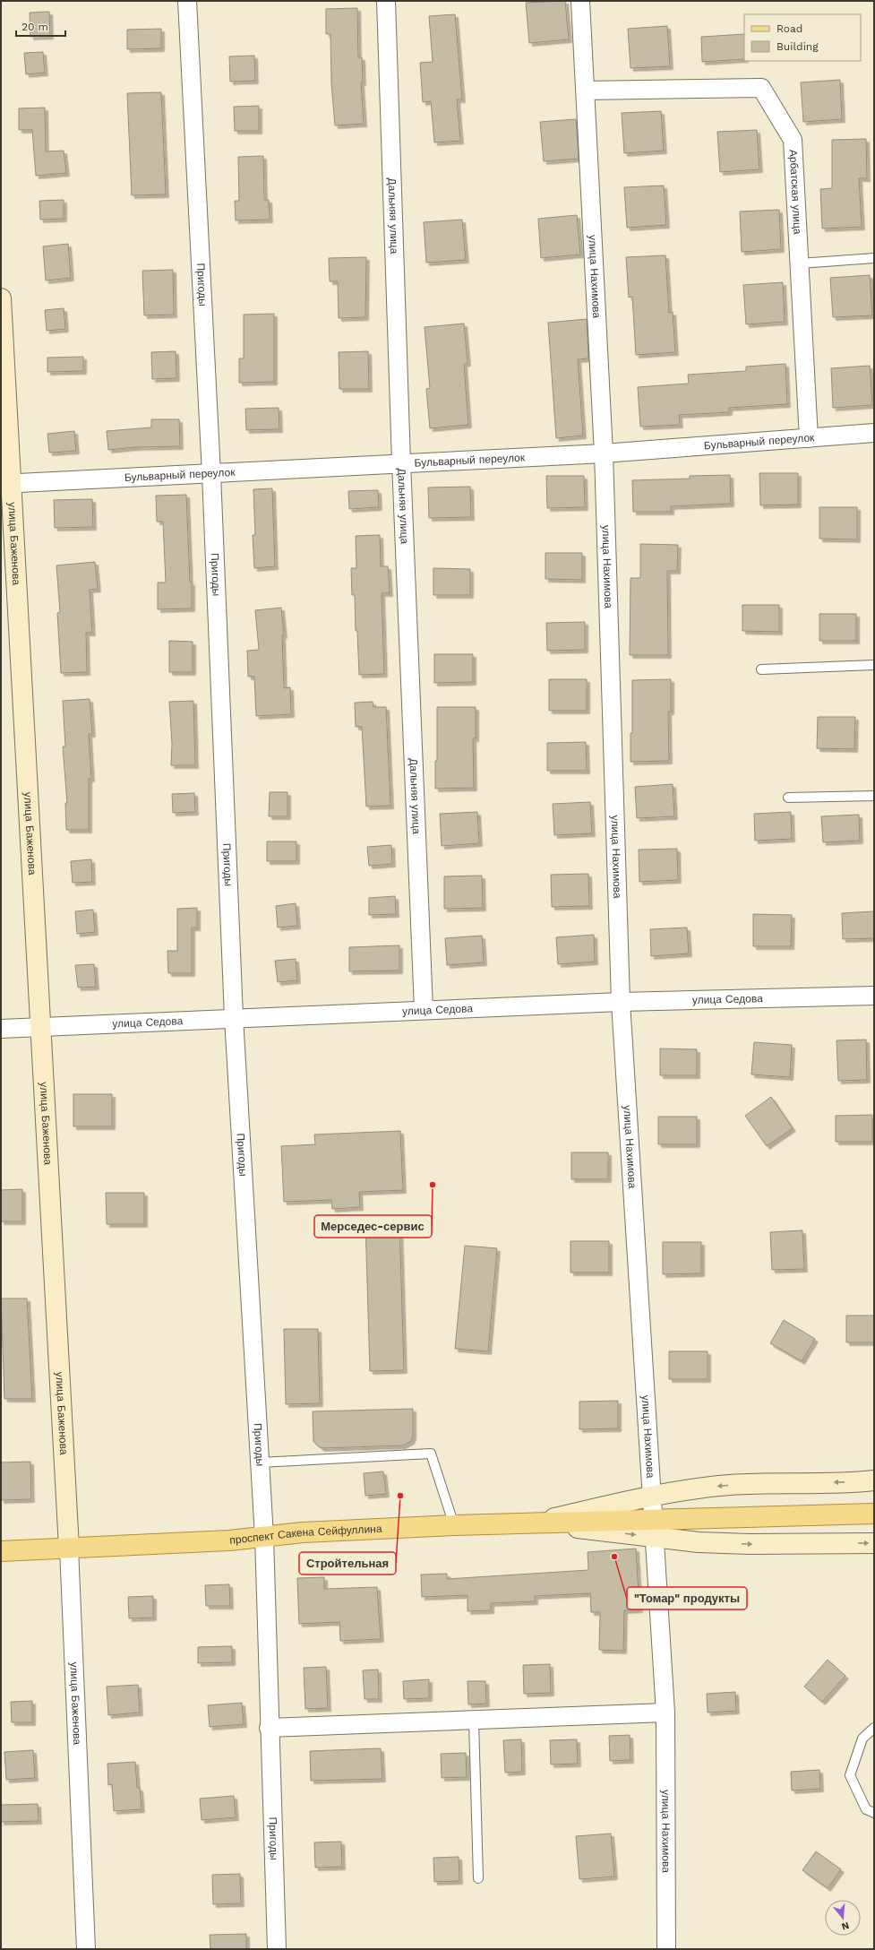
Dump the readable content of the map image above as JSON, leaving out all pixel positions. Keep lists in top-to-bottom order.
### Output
{
  "streets": {
    "main road": ["проспект Сакена Сейфуллина"],
    "street": [
      "Арбатская улица",
      "Дальняя улица",
      "улица Нахимова",
      "Пригоды",
      "Бульварный переулок",
      "улица Баженова",
      "улица Седова"
    ]
  },
  "crossings": [
    ["Арбатская улица", "улица Нахимова"],
    ["Арбатская улица", "Бульварный переулок"],
    ["Дальняя улица", "Бульварный переулок"],
    ["Дальняя улица", "улица Седова"],
    ["улица Нахимова", "Бульварный переулок"],
    ["улица Нахимова", "улица Седова"],
    ["улица Нахимова", "проспект Сакена Сейфуллина"],
    ["Пригоды", "Бульварный переулок"],
    ["Пригоды", "улица Седова"],
    ["Пригоды", "проспект Сакена Сейфуллина"],
    ["Бульварный переулок", "улица Баженова"],
    ["улица Баженова", "улица Седова"],
    ["улица Баженова", "проспект Сакена Сейфуллина"]
  ],
  "places": ["Мерседес-сервис", "Стройтельная", "\"Томар\" продукты"],
  "legend": ["Road", "Building"],
  "scale_bar": "20 m",
  "north": "bottom"
}
